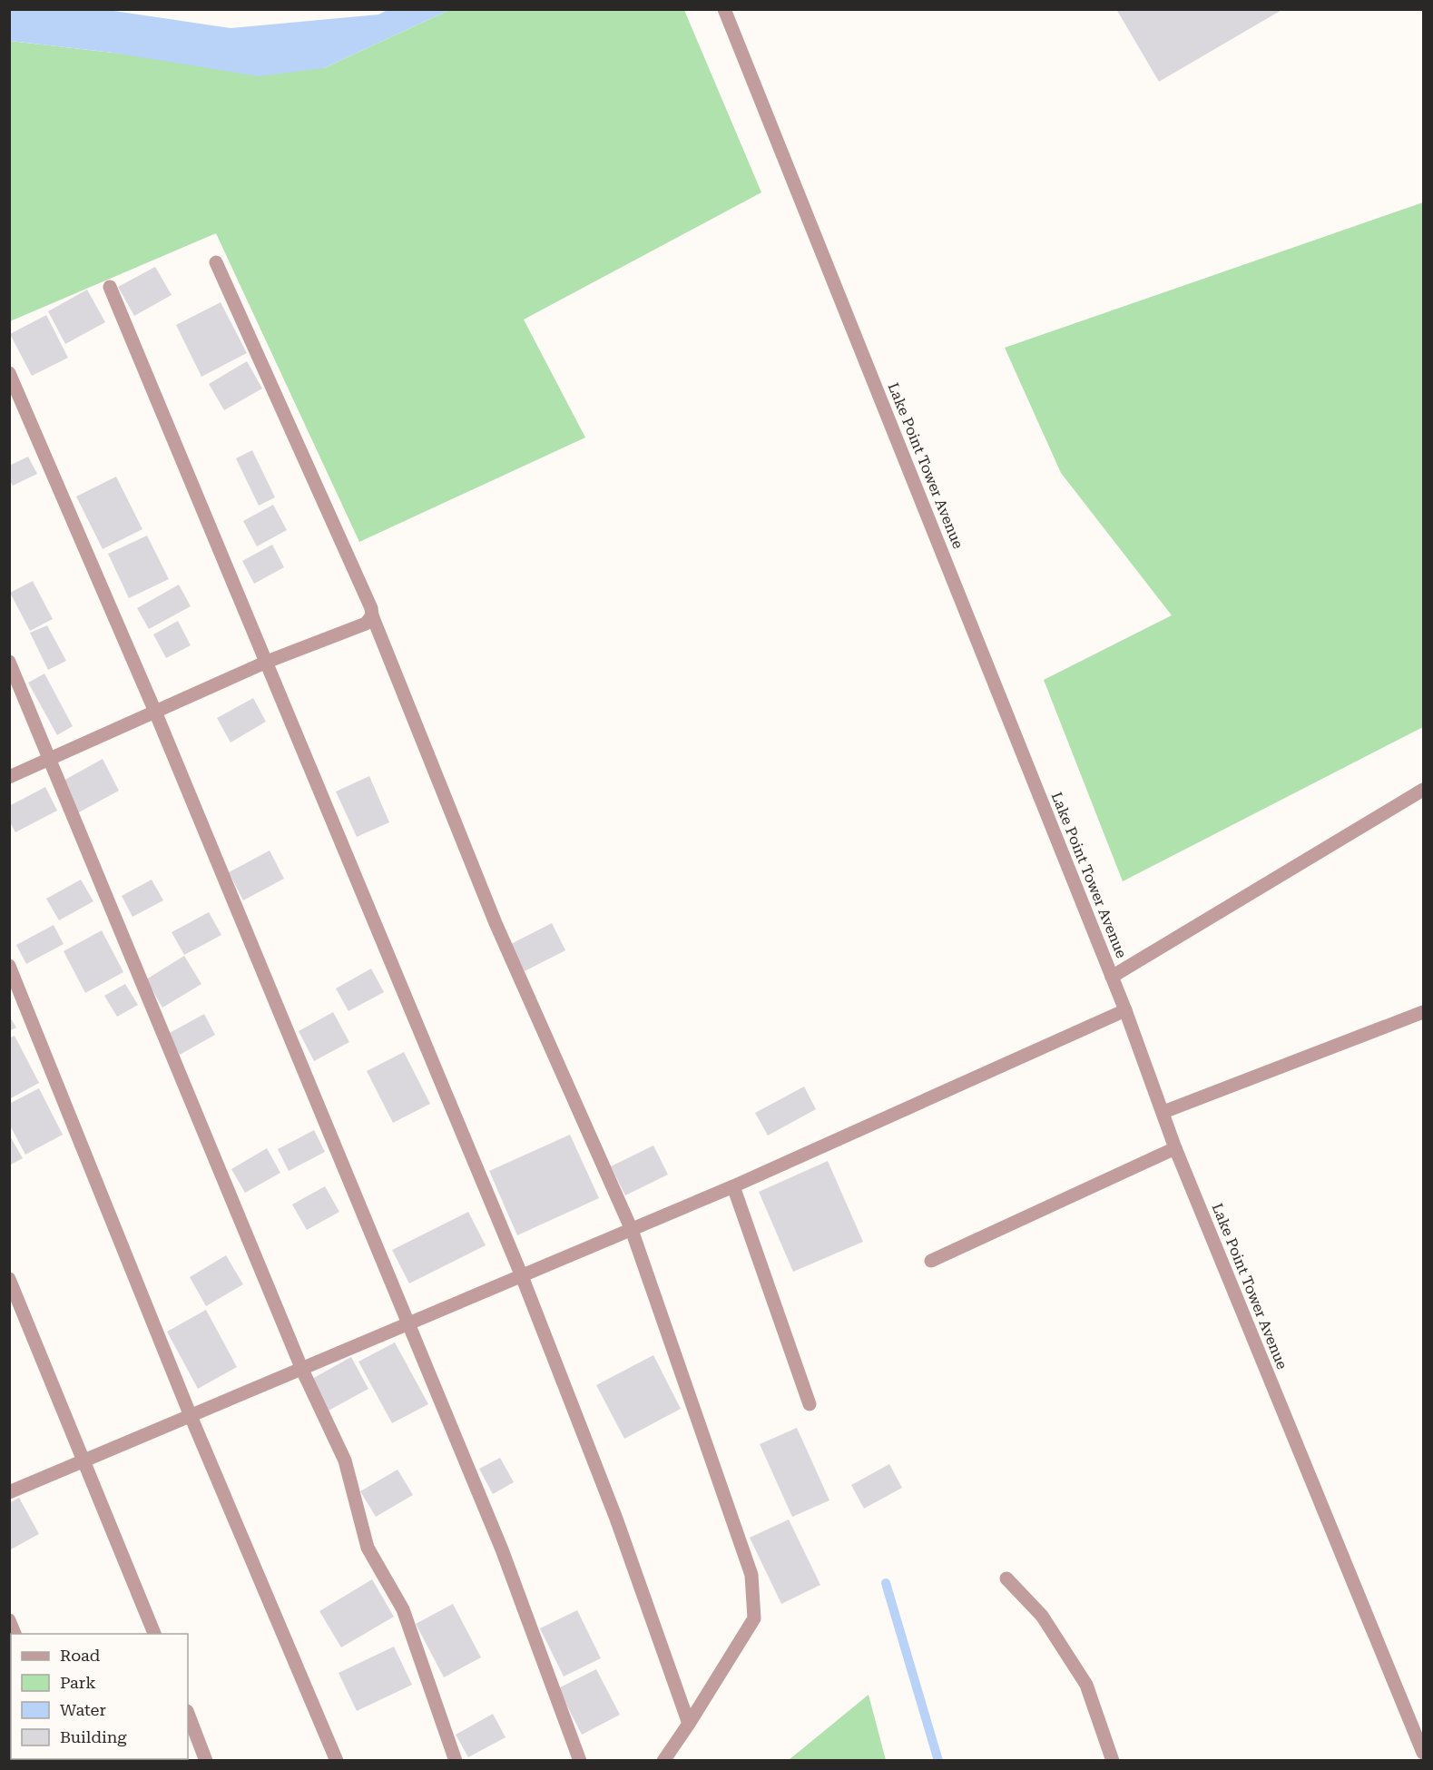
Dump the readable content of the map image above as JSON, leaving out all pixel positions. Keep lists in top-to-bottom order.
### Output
{
  "streets": {
    "street": ["Lake Point Tower Avenue"]
  },
  "legend": [
    "Road",
    "Park",
    "Water",
    "Building"
  ]
}
